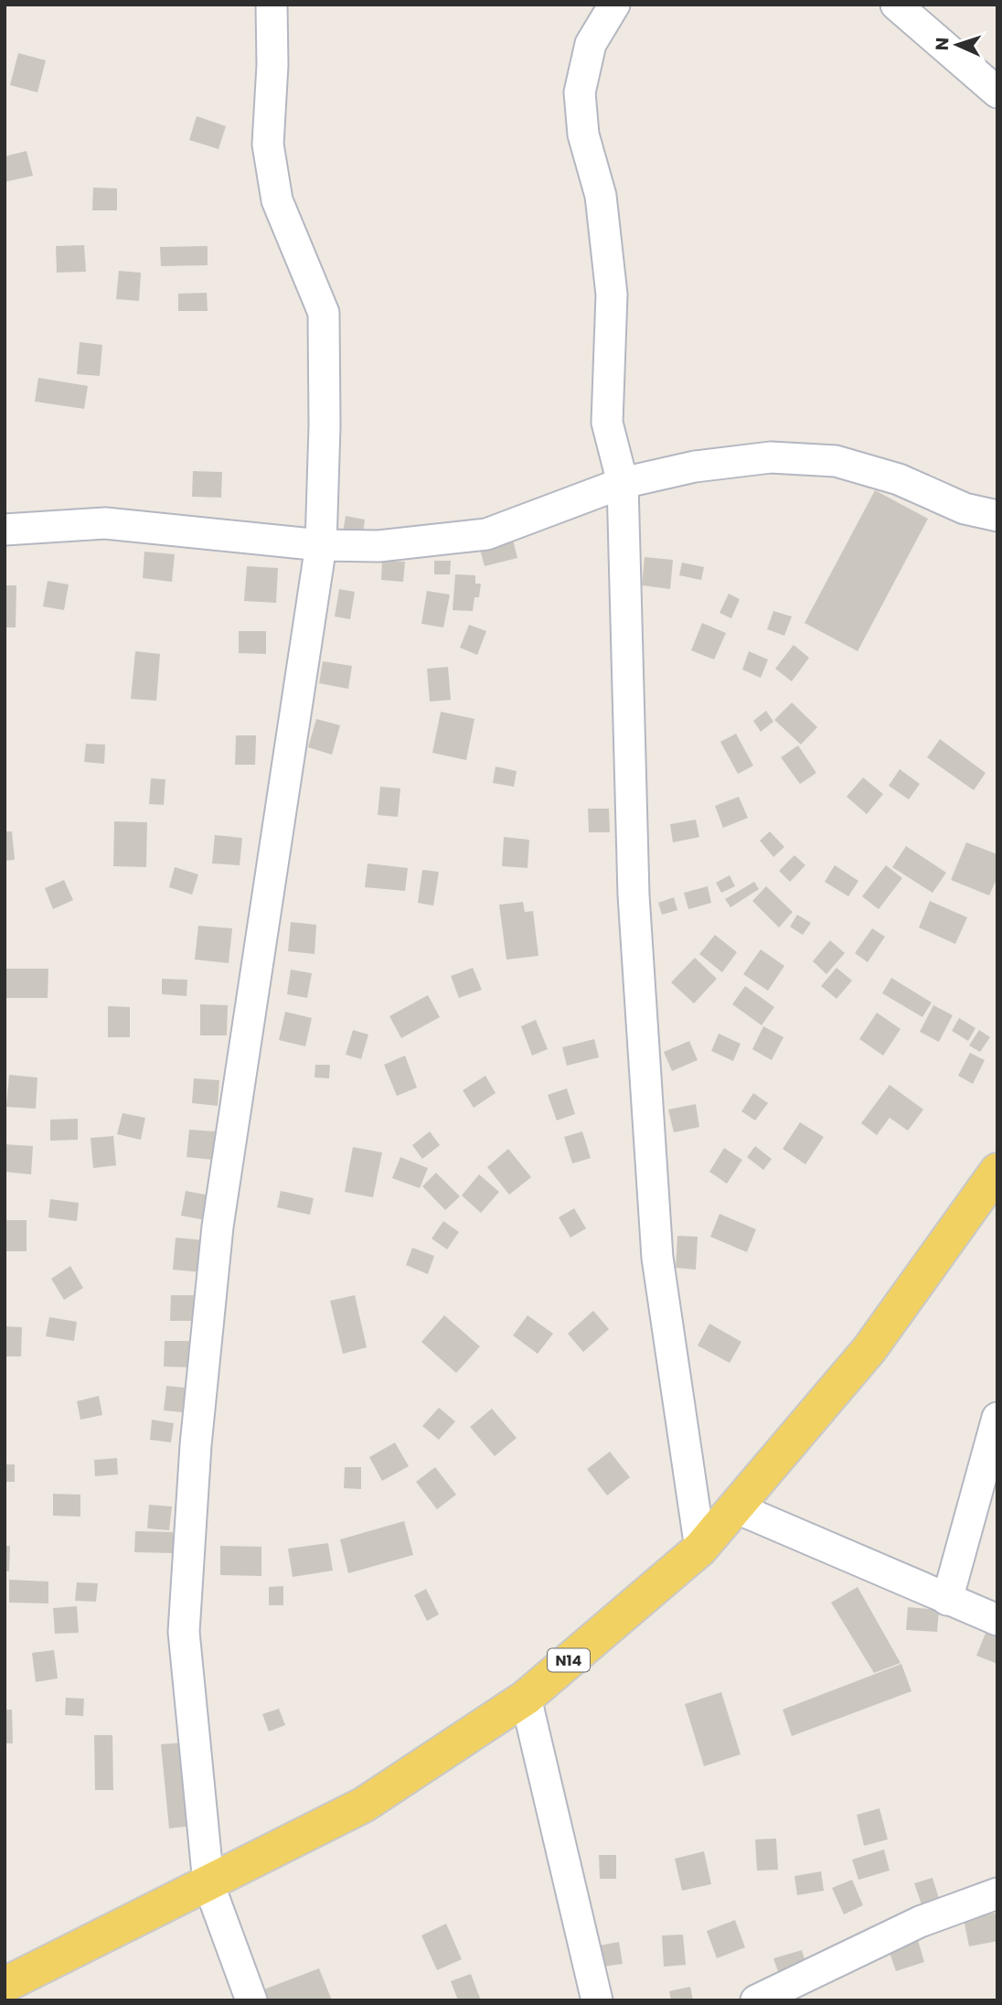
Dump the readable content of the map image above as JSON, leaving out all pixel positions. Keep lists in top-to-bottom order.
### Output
{
  "streets": {
    "main road": ["N14"]
  },
  "north": "left"
}
